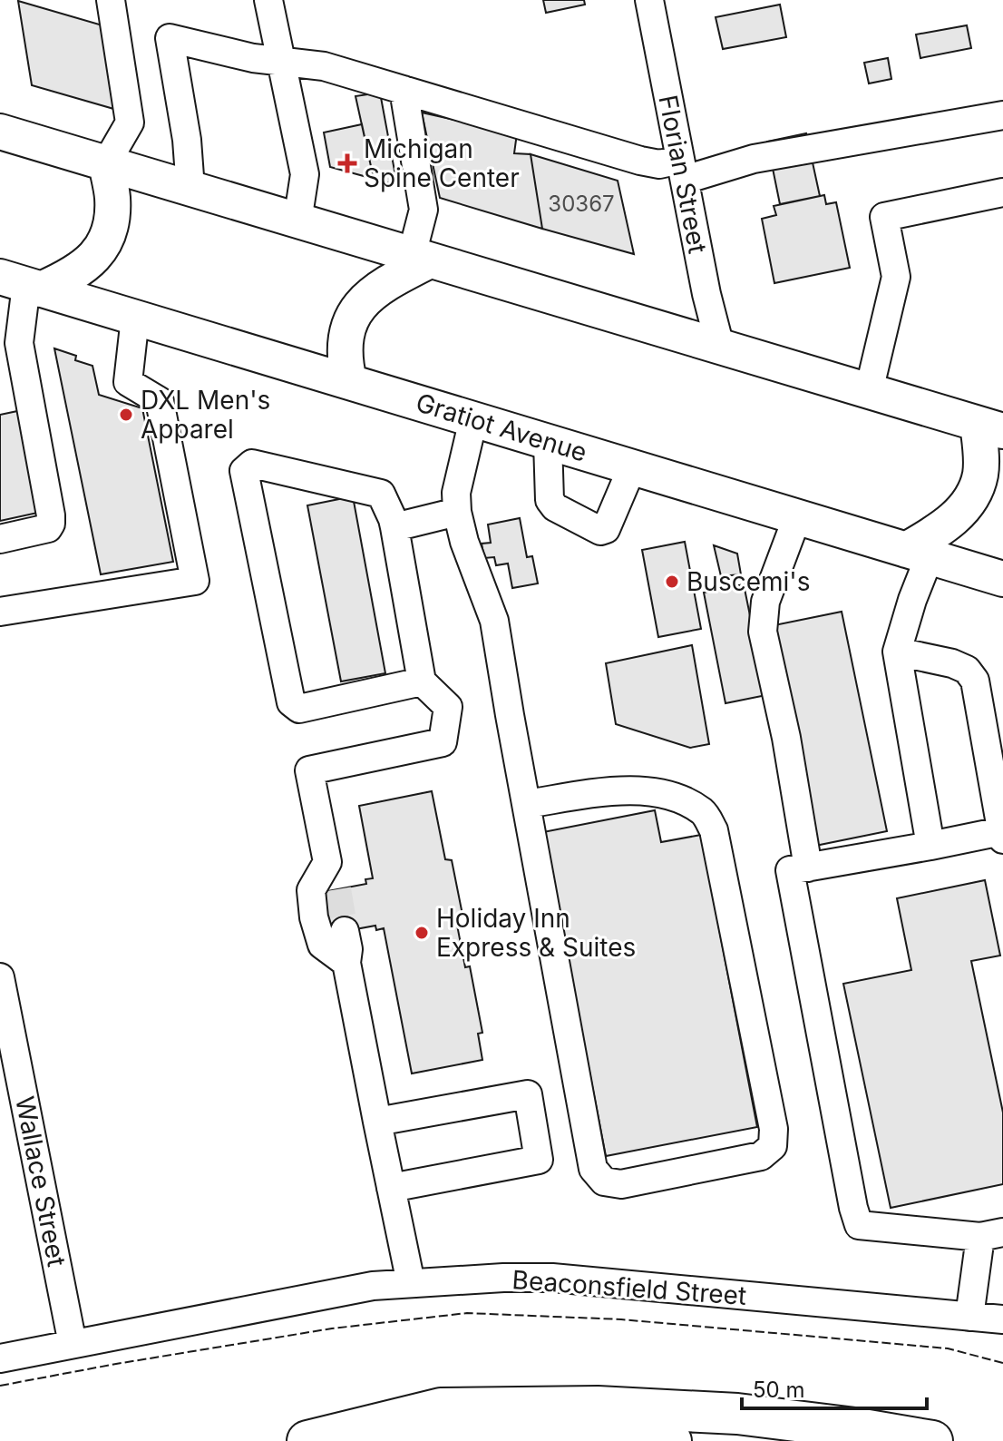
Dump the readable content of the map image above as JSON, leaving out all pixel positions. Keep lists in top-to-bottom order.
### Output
{
  "streets": {
    "main road": ["Gratiot Avenue"],
    "street": ["Florian Street", "Wallace Street", "Beaconsfield Street"]
  },
  "crossings": [
    ["Wallace Street", "Beaconsfield Street"]
  ],
  "places": {
    "health": ["Michigan Spine Center"],
    "other": ["DXL Men's Apparel", "Buscemi's", "Holiday Inn Express & Suites"]
  },
  "house_numbers": ["30367"],
  "scale_bar": "50 m"
}
